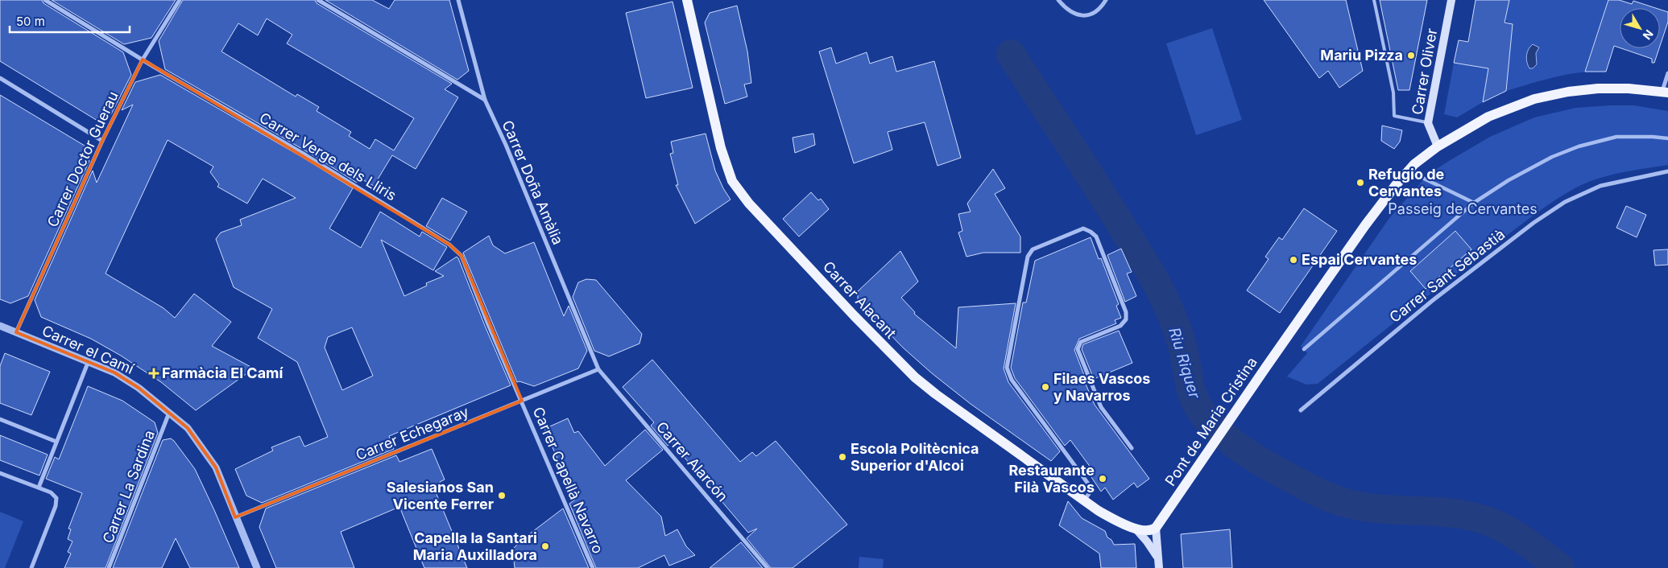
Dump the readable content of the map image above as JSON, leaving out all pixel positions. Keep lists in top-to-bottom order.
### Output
{
  "streets": {
    "main road": ["Carrer Oliver", "Carrer Alacant", "Pont de Maria Cristina"],
    "street": [
      "Carrer Verge dels Lliris",
      "Carrer Doctor Guerau",
      "Carrer Doña Amàlia",
      "Carrer Sant Sebastià",
      "Carrer el Camí",
      "Carrer Echegaray",
      "Carrer Alarcón",
      "Carrer Capellà Navarro",
      "Carrer La Sardina"
    ]
  },
  "crossings": [
    ["Carrer Oliver", "Pont de Maria Cristina"],
    ["Carrer Verge dels Lliris", "Carrer Doctor Guerau"],
    ["Carrer Verge dels Lliris", "Carrer Echegaray"],
    ["Carrer Verge dels Lliris", "Carrer Capellà Navarro"],
    ["Carrer Doctor Guerau", "Carrer el Camí"],
    ["Carrer Doña Amàlia", "Carrer Echegaray"],
    ["Carrer Doña Amàlia", "Carrer Alarcón"],
    ["Carrer Alacant", "Pont de Maria Cristina"],
    ["Carrer el Camí", "Carrer Echegaray"],
    ["Carrer el Camí", "Carrer La Sardina"],
    ["Carrer Echegaray", "Carrer Alarcón"],
    ["Carrer Echegaray", "Carrer Capellà Navarro"]
  ],
  "water": ["Riu Riquer"],
  "parks": ["Passeig de Cervantes"],
  "places": {
    "other": [
      "Mariu Pizza",
      "Refugio de Cervantes",
      "Espai Cervantes",
      "Filaes Vascos y Navarros",
      "Escola Politècnica Superior d'Alcoi",
      "Restaurante Filà Vascos",
      "Salesianos San Vicente Ferrer",
      "Capella la Santari Maria Auxilladora"
    ],
    "health": ["Farmàcia El Camí"]
  },
  "scale_bar": "50 m",
  "north": "bottom right"
}
